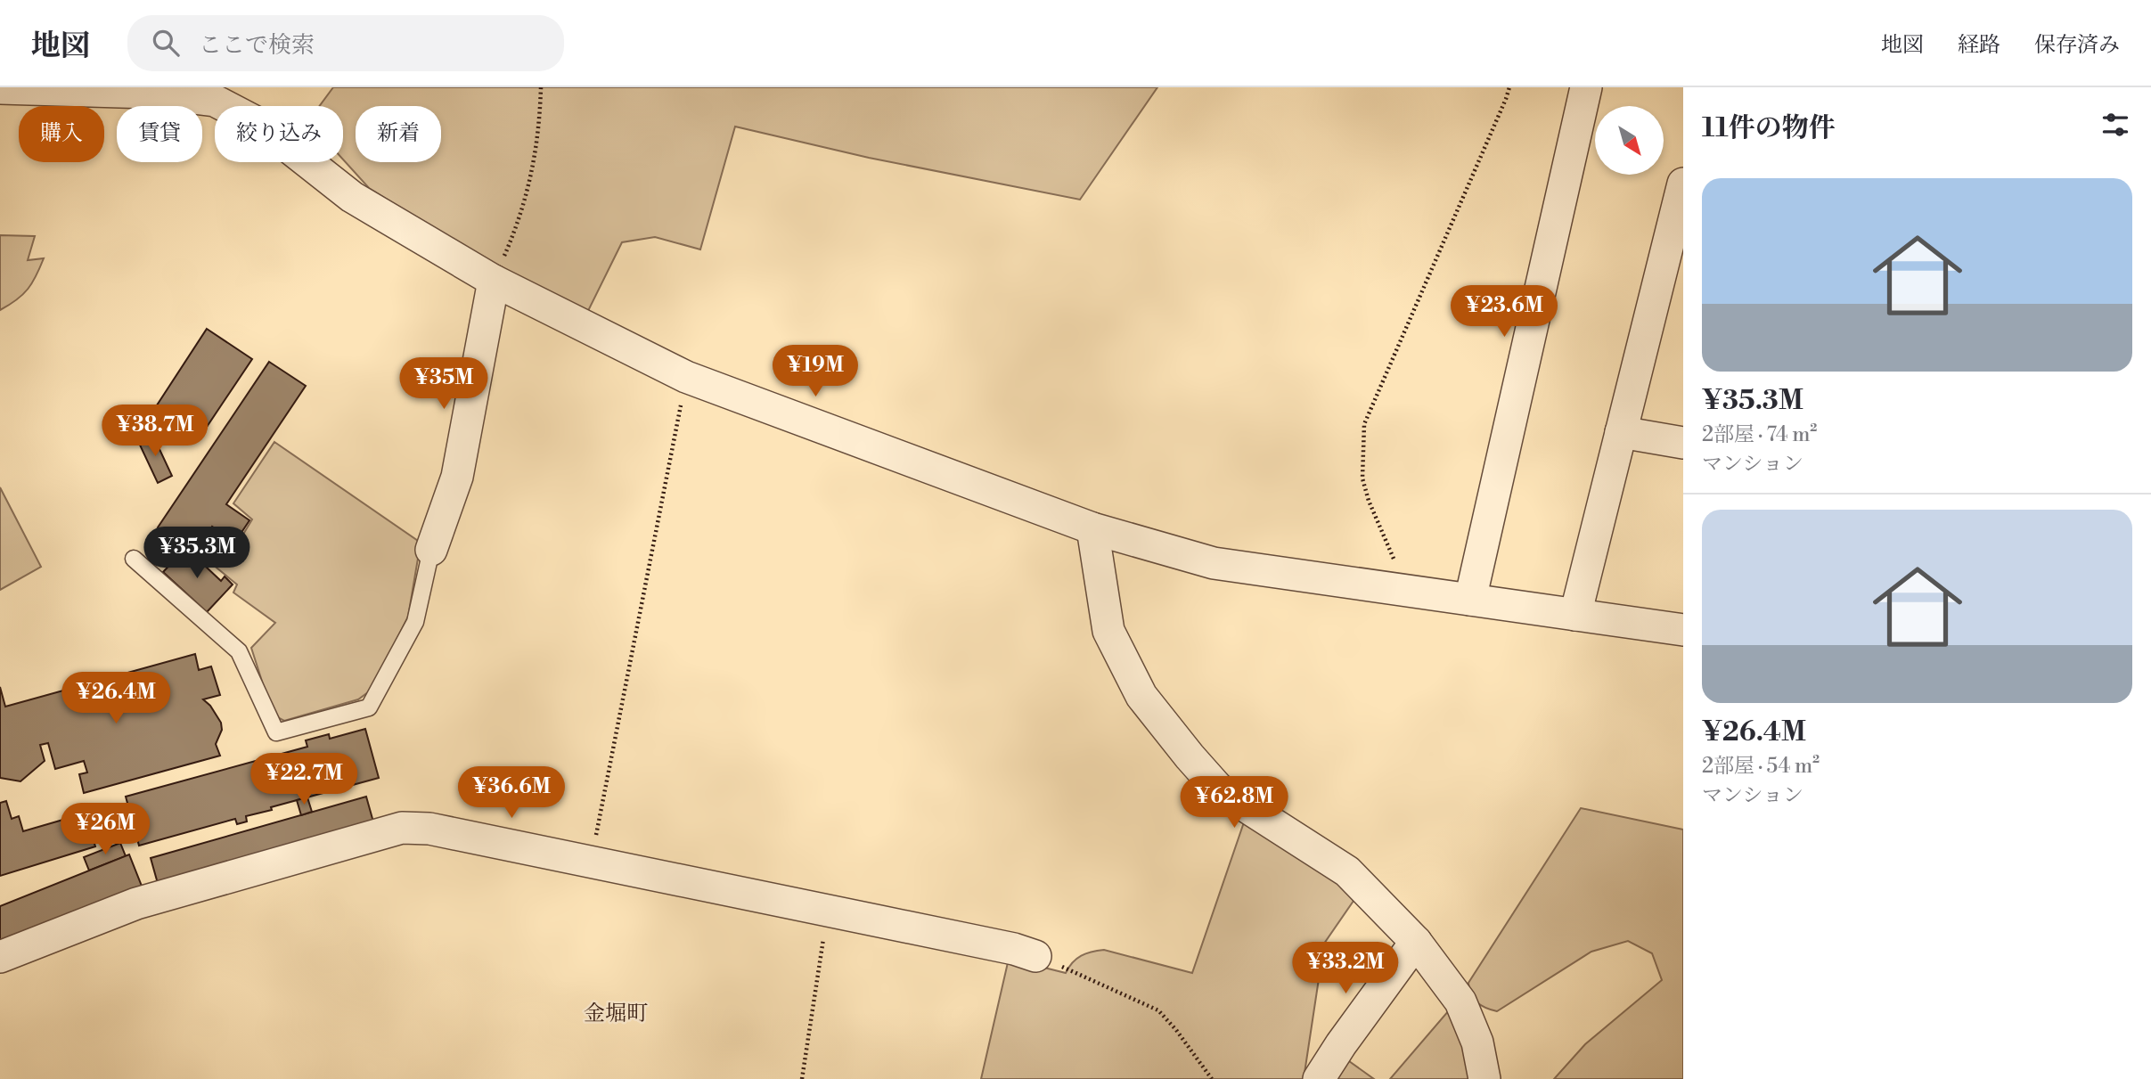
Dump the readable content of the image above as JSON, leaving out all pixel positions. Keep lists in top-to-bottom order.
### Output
{
  "districts": ["金堀町"],
  "north": "bottom right",
  "page": {
    "header": "地図",
    "search": "ここで検索",
    "nav": ["地図", "経路", "保存済み"],
    "heading": "11件の物件",
    "chip": [
      "購入",
      "賃貸",
      "絞り込み",
      "新着"
    ],
    "list": [
      {
        "name": "¥35.3M",
        "note": "2部屋 · 74 m² · マンション"
      },
      {
        "name": "¥26.4M",
        "note": "2部屋 · 54 m² · マンション"
      }
    ],
    "price": [
      "¥23.6M",
      "¥19M",
      "¥35M",
      "¥38.7M",
      "¥35.3M",
      "¥26.4M",
      "¥22.7M",
      "¥36.6M",
      "¥62.8M",
      "¥26M",
      "¥33.2M"
    ]
  }
}
